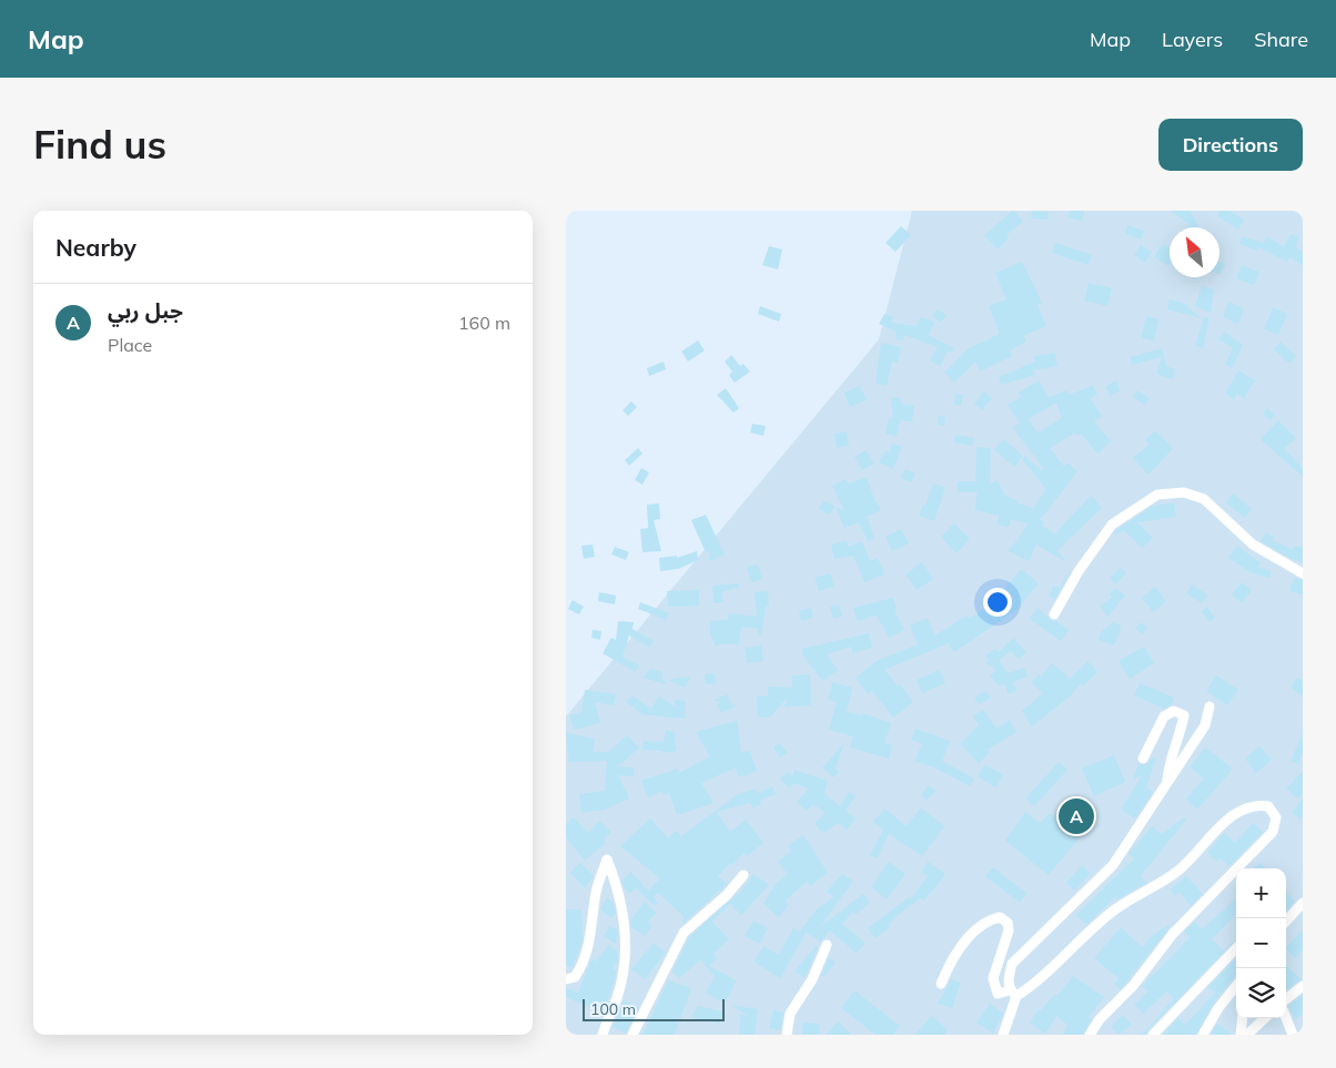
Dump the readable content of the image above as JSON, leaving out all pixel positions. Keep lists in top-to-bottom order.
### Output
{
  "scale_bar": "100 m",
  "north": "top left",
  "page": {
    "header": "Map",
    "nav": ["Map", "Layers", "Share"],
    "buttons": "Directions",
    "title": "Find us",
    "heading": "Nearby",
    "list": [
      {
        "mark": "A",
        "name": "جبل ربي",
        "note": "Place",
        "value": "160 m"
      }
    ],
    "pins": "A",
    "map_buttons": ["+", "−"],
    "scale": "100 m"
  }
}
